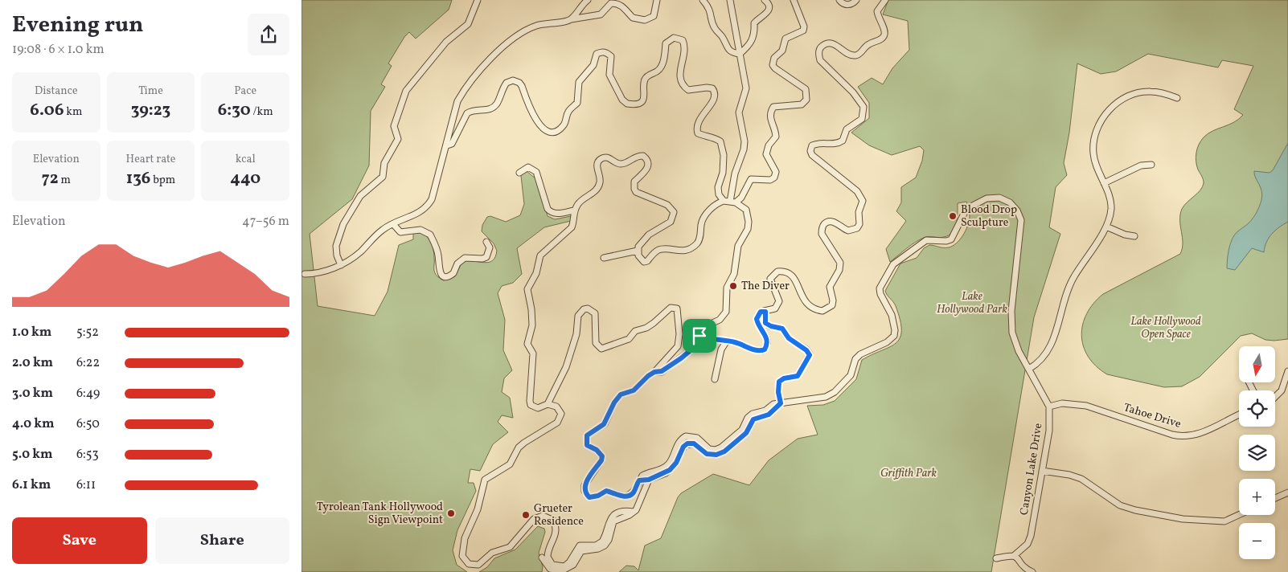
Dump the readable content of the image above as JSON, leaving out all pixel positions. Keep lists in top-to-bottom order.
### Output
{
  "streets": {
    "street": ["Tahoe Drive", "Canyon Lake Drive"]
  },
  "crossings": [
    ["Tahoe Drive", "Canyon Lake Drive"]
  ],
  "parks": ["Lake Hollywood Park", "Lake Hollywood Open Space", "Griffith Park"],
  "places": [
    "Blood Drop Sculpture",
    "The Diver",
    "Tyrolean Tank Hollywood Sign Viewpoint",
    "Grueter Residence"
  ],
  "north": "bottom",
  "page": {
    "heading": ["Evening run", "19:08 · 6 × 1.0 km"],
    "stats": [
      ["Distance", "6.06 km"],
      ["Time", "39:23"],
      ["Pace", "6:30 /km"],
      ["Elevation", "72 m"],
      ["Heart rate", "136 bpm"],
      ["kcal", "440"]
    ],
    "chart": ["Elevation", "47–56 m"],
    "list": [
      {
        "name": "1.0 km",
        "note": "5:52"
      },
      {
        "name": "2.0 km",
        "note": "6:22"
      },
      {
        "name": "3.0 km",
        "note": "6:49"
      },
      {
        "name": "4.0 km",
        "note": "6:50"
      },
      {
        "name": "5.0 km",
        "note": "6:53"
      },
      {
        "name": "6.1 km",
        "note": "6:11"
      }
    ],
    "map_buttons": ["+", "−"],
    "buttons": ["Save", "Share"]
  }
}
